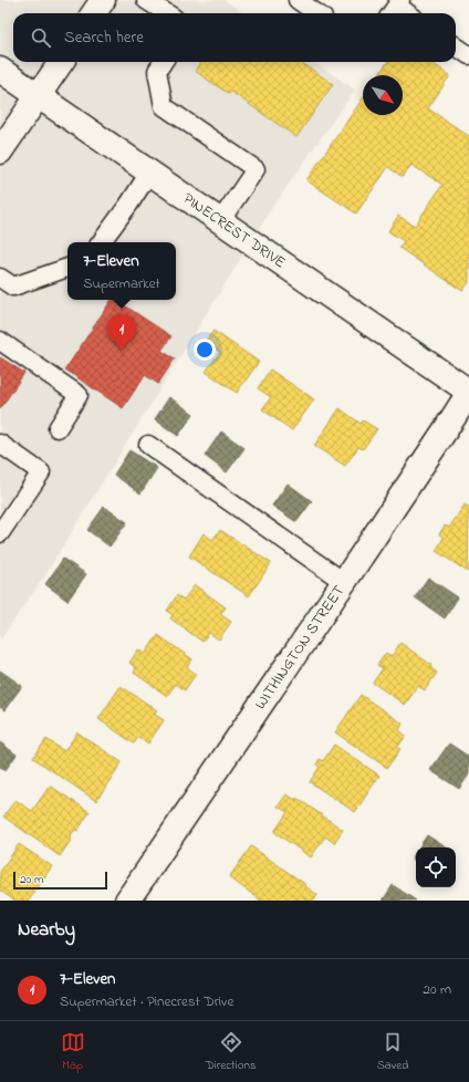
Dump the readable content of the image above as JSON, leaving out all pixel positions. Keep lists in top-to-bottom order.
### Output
{
  "streets": {
    "street": ["PINECREST DRIVE", "WITHINGTON STREET"]
  },
  "crossings": [
    ["PINECREST DRIVE", "WITHINGTON STREET"]
  ],
  "scale_bar": "20 m",
  "north": "bottom right",
  "page": {
    "search": "Search here",
    "popup": ["7-Eleven", "Supermarket"],
    "pins": "1",
    "scale": "20 m",
    "heading": "Nearby",
    "list": [
      {
        "mark": "1",
        "name": "7-Eleven",
        "note": "Supermarket · Pinecrest Drive",
        "value": "20 m"
      }
    ],
    "nav": ["Map", "Directions", "Saved"]
  }
}
